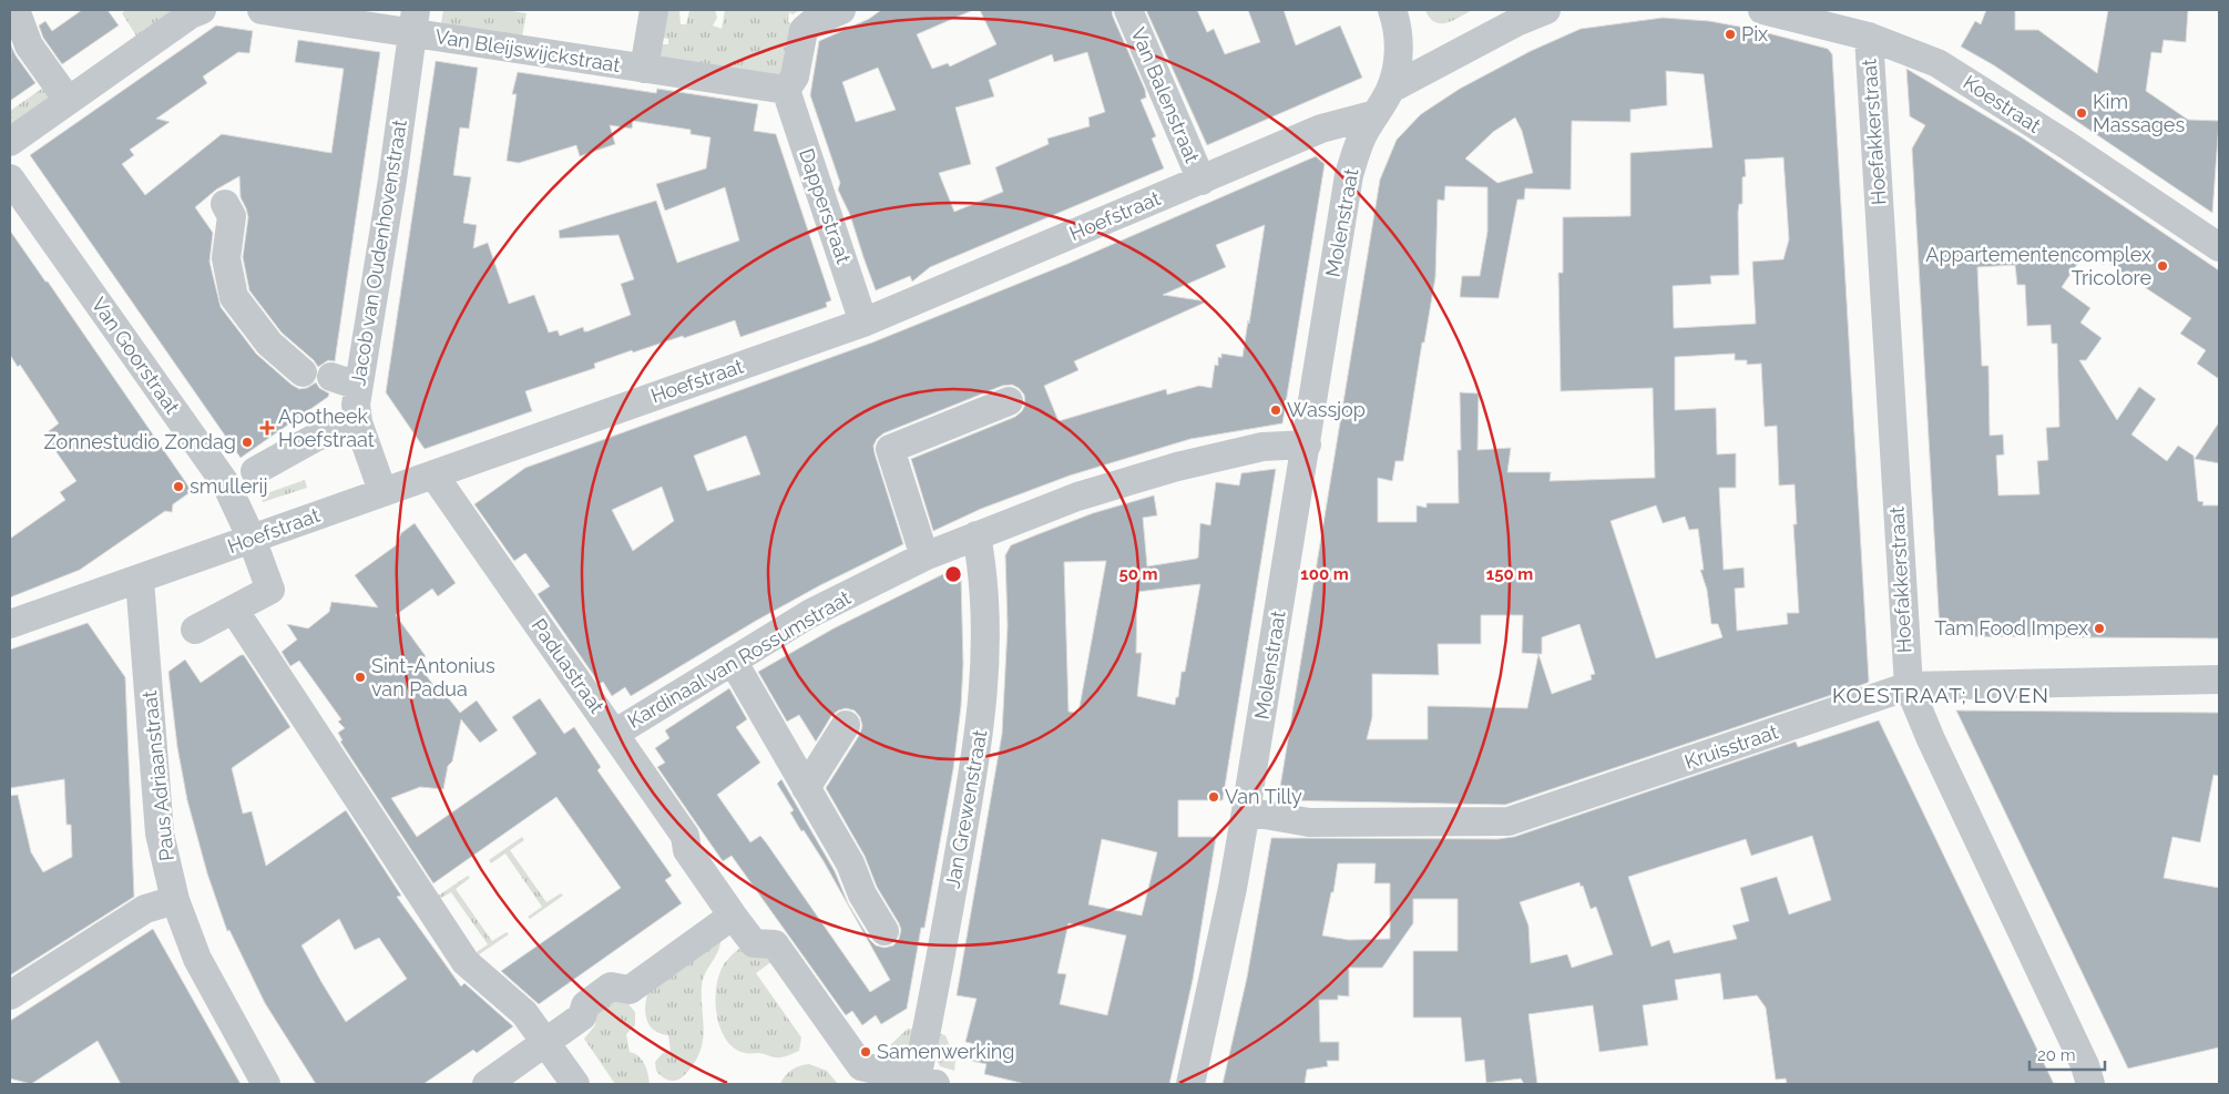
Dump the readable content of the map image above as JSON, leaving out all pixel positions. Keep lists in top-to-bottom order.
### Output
{
  "streets": {
    "street": [
      "Van Bleijswijckstraat",
      "Van Balenstraat",
      "Koestraat",
      "Hoefakkerstraat",
      "Dapperstraat",
      "Hoefstraat",
      "Molenstraat",
      "Jacob van Oudenhovenstraat",
      "Van Goorstraat",
      "Kardinaal van Rossumstraat",
      "Paduastraat",
      "Kruisstraat",
      "Paus Adriaanstraat",
      "Jan Grewenstraat"
    ]
  },
  "crossings": [
    ["Van Bleijswijckstraat", "Dapperstraat"],
    ["Van Bleijswijckstraat", "Jacob van Oudenhovenstraat"],
    ["Van Balenstraat", "Hoefstraat"],
    ["Koestraat", "Hoefakkerstraat"],
    ["Hoefakkerstraat", "Kruisstraat"],
    ["Dapperstraat", "Hoefstraat"],
    ["Hoefstraat", "Molenstraat"],
    ["Hoefstraat", "Jacob van Oudenhovenstraat"],
    ["Hoefstraat", "Van Goorstraat"],
    ["Hoefstraat", "Paduastraat"],
    ["Hoefstraat", "Paus Adriaanstraat"],
    ["Molenstraat", "Kardinaal van Rossumstraat"],
    ["Molenstraat", "Kruisstraat"],
    ["Kardinaal van Rossumstraat", "Paduastraat"],
    ["Kardinaal van Rossumstraat", "Jan Grewenstraat"]
  ],
  "districts": ["KOESTRAAT; LOVEN"],
  "places": {
    "other": [
      "Pix",
      "Kim Massages",
      "Appartementencomplex Tricolore",
      "Wassjop",
      "Zonnestudio Zondag",
      "smullerij",
      "Tam Food Impex",
      "Sint-Antonius van Padua",
      "Van Tilly",
      "Samenwerking"
    ],
    "health": ["Apotheek Hoefstraat"]
  },
  "scale_bar": "20 m",
  "rings": ["50 m", "100 m", "150 m"]
}
